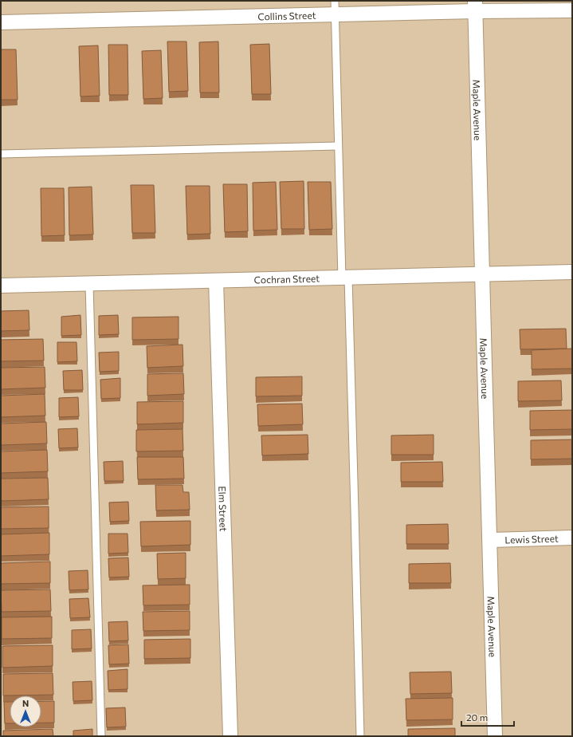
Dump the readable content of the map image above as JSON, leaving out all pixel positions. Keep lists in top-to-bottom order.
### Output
{
  "streets": {
    "street": [
      "Collins Street",
      "Maple Avenue",
      "Cochran Street",
      "Elm Street",
      "Lewis Street"
    ]
  },
  "crossings": [
    ["Collins Street", "Maple Avenue"],
    ["Maple Avenue", "Cochran Street"],
    ["Maple Avenue", "Lewis Street"],
    ["Cochran Street", "Elm Street"]
  ],
  "scale_bar": "20 m",
  "north": "top"
}
